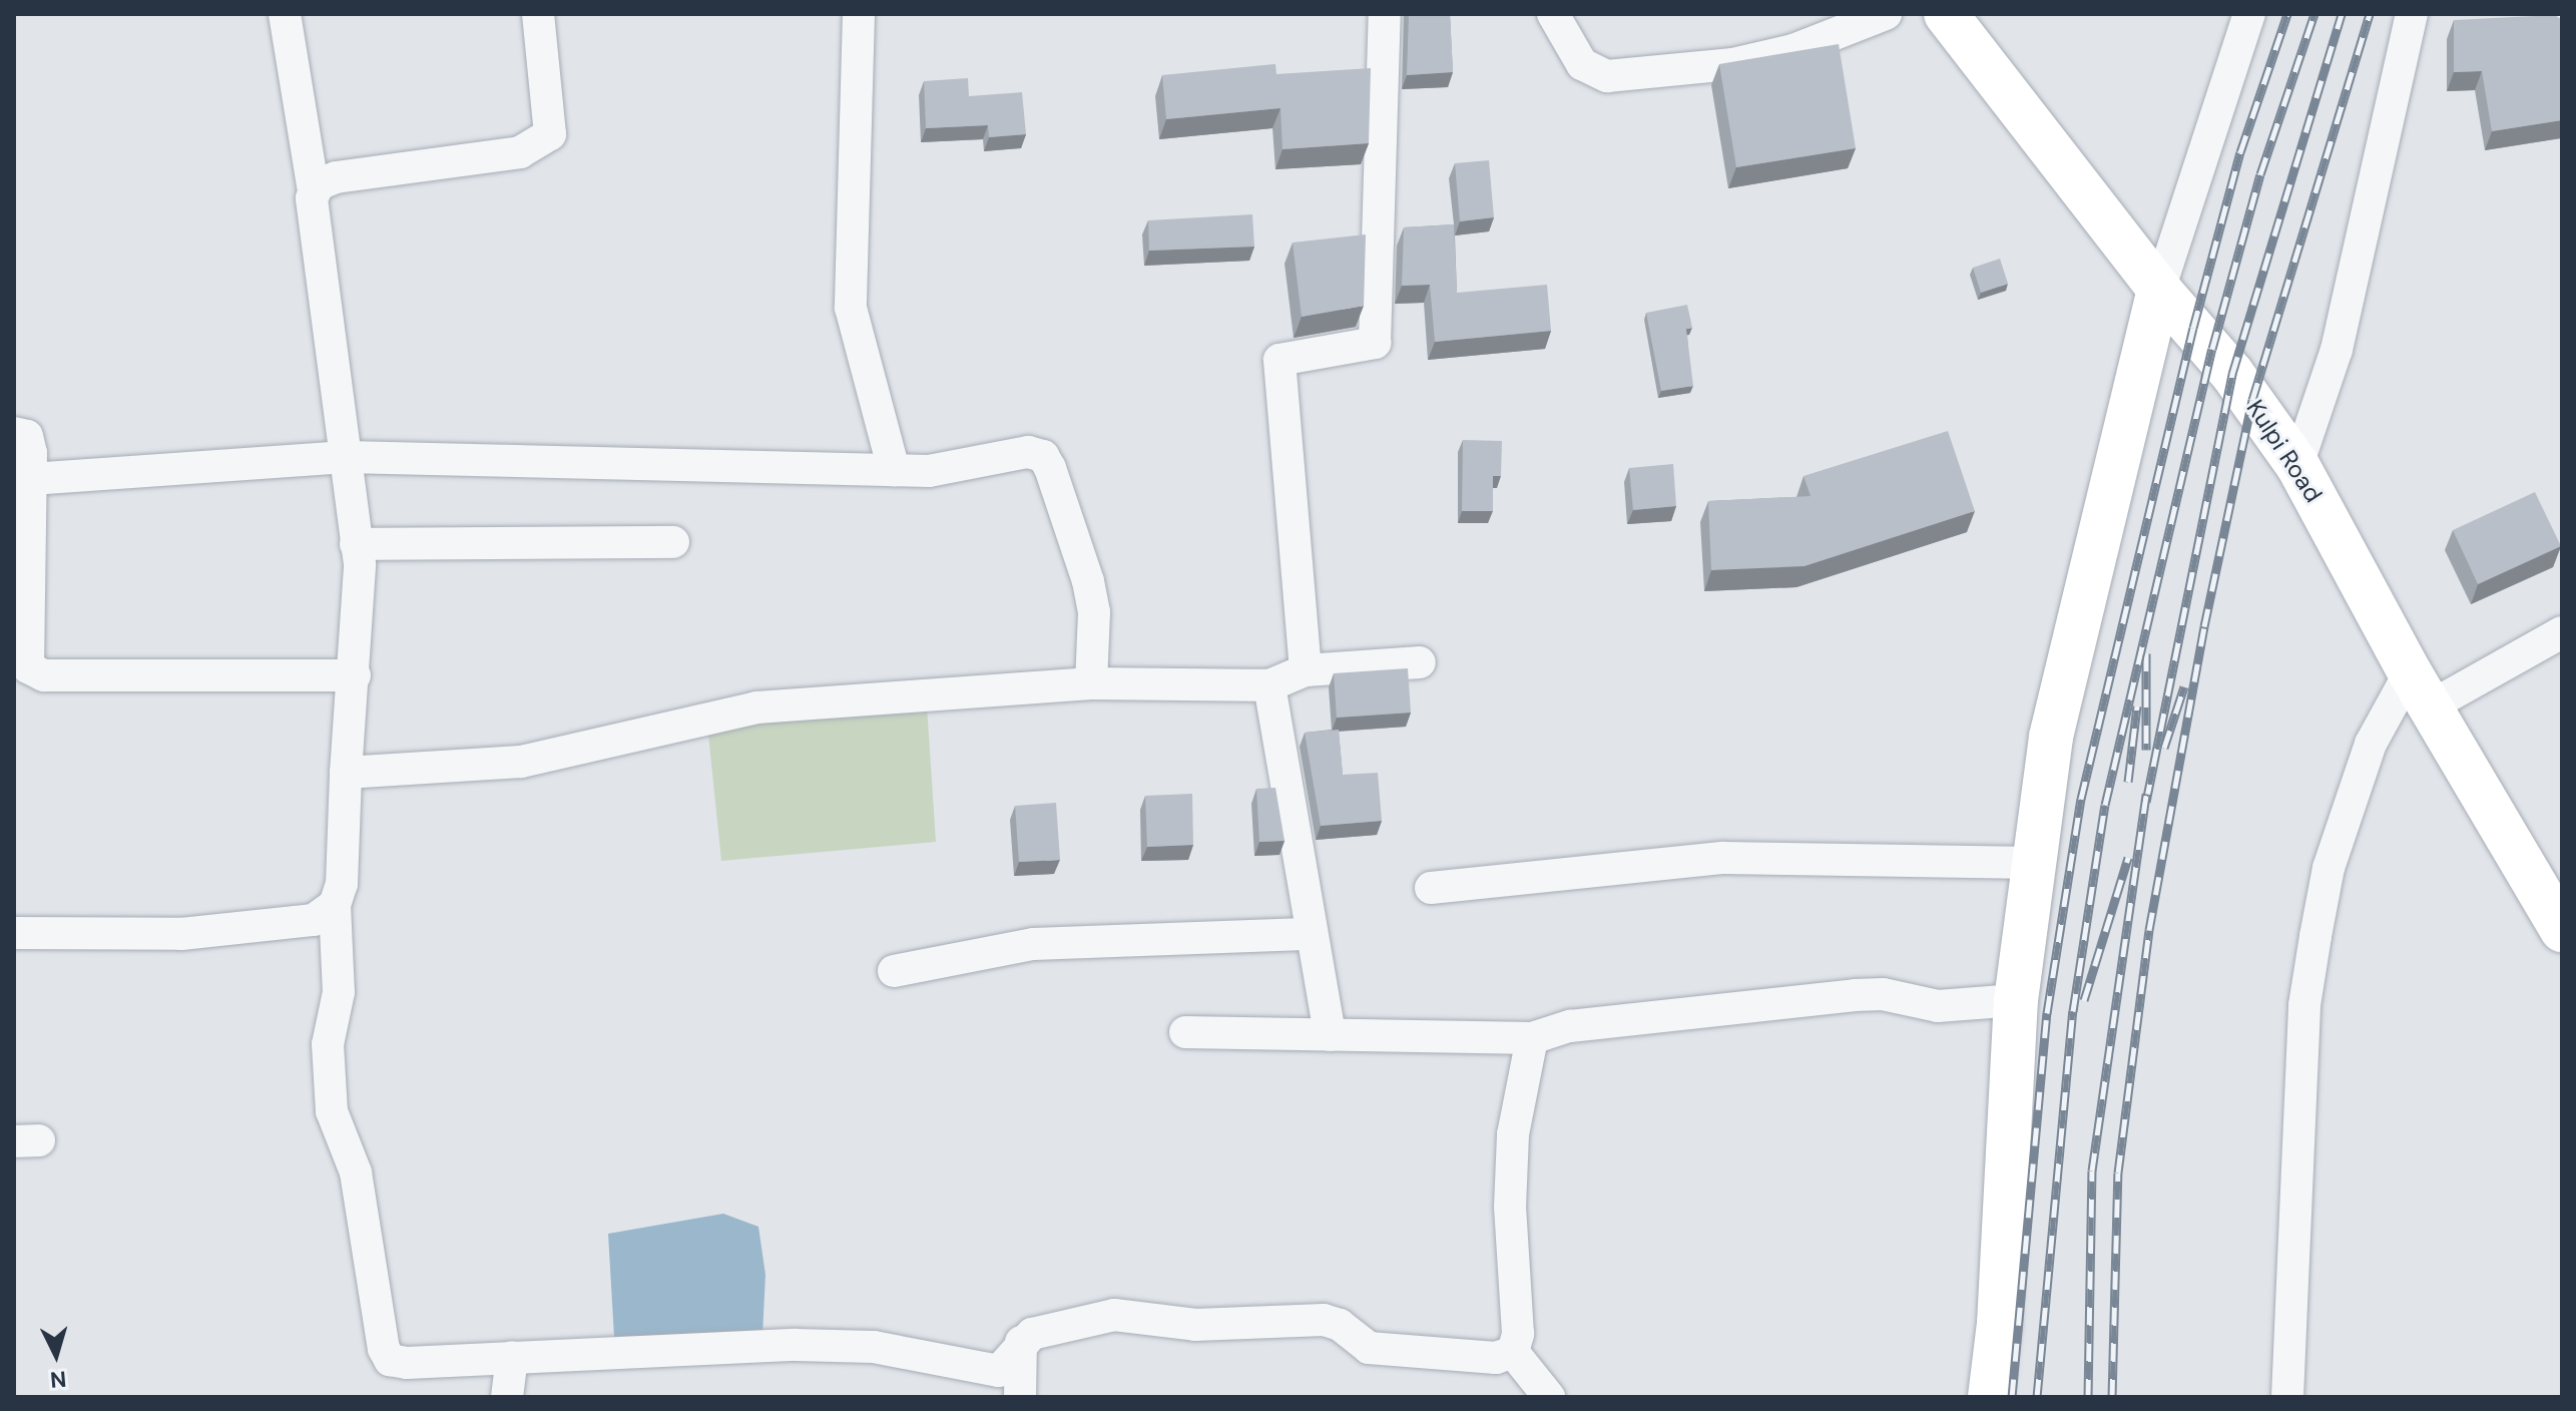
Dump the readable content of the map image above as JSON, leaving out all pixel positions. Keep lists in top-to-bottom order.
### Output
{
  "streets": {
    "main road": ["Kulpi Road"]
  },
  "north": "bottom"
}
